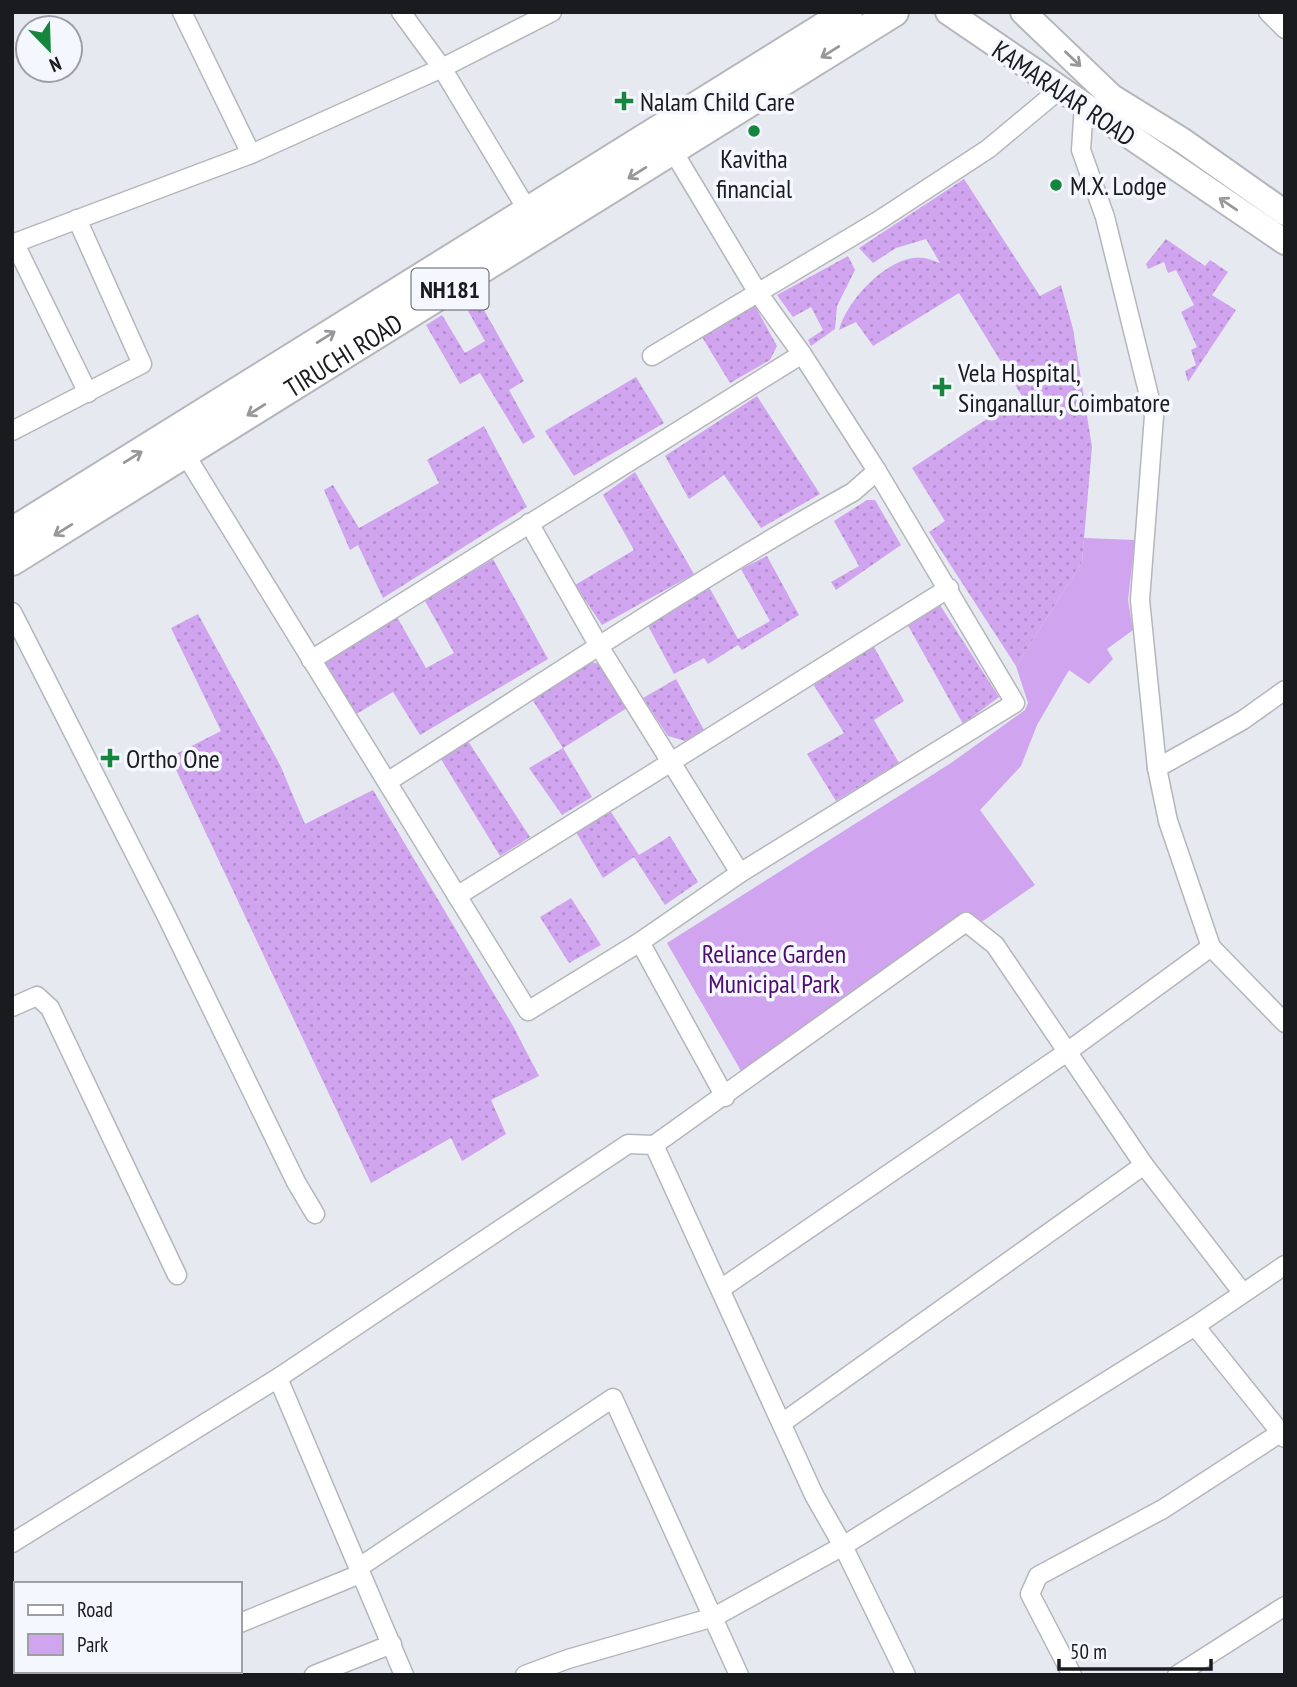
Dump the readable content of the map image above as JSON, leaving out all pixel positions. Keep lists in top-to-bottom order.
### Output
{
  "streets": {
    "highway": ["NH181", "TIRUCHI ROAD"],
    "main road": ["KAMARAJAR ROAD"]
  },
  "parks": ["Reliance Garden Municipal Park"],
  "places": {
    "health": ["Nalam Child Care", "Vela Hospital, Singanallur, Coimbatore", "Ortho One"],
    "other": ["Kavitha financial", "M.X. Lodge"]
  },
  "legend": ["Road", "Park"],
  "scale_bar": "50 m",
  "north": "bottom right"
}
